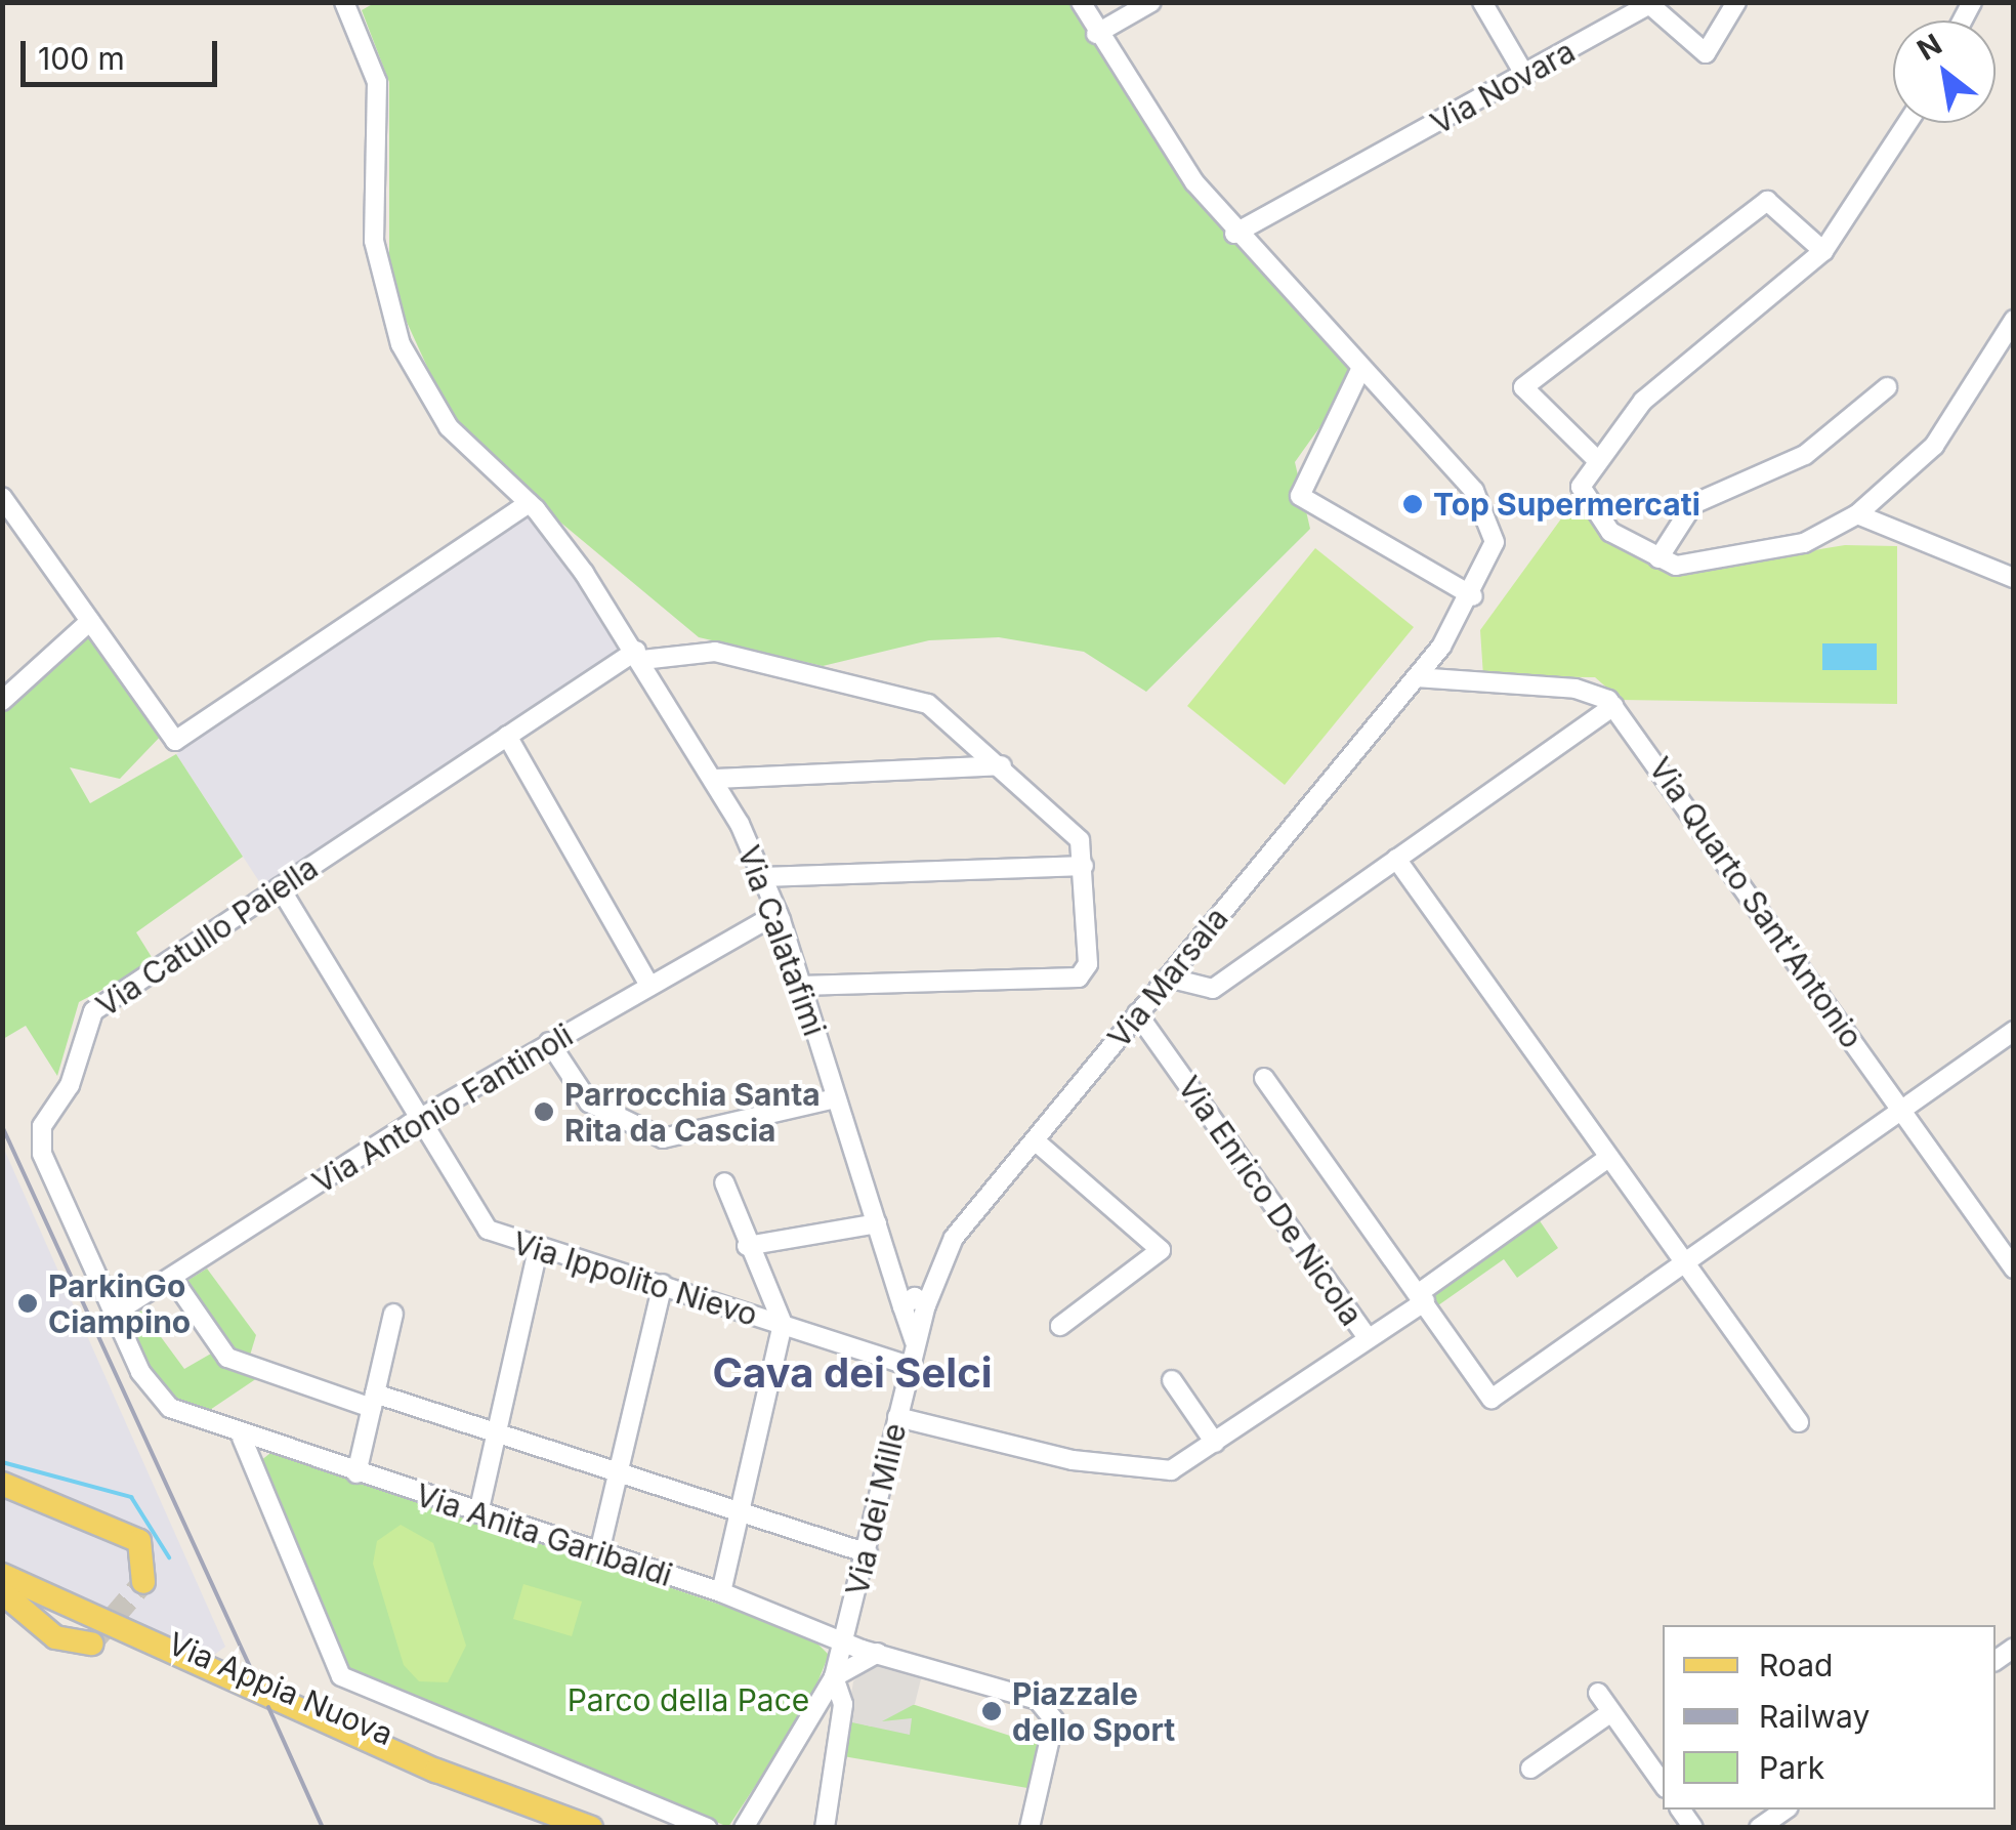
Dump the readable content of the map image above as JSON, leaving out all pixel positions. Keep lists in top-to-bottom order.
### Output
{
  "streets": {
    "main road": ["Via Appia Nuova"],
    "street": [
      "Via Novara",
      "Via Quarto Sant'Antonio",
      "Via Catullo Paiella",
      "Via Calatafimi",
      "Via Marsala",
      "Via Antonio Fantinoli",
      "Via Enrico De Nicola",
      "Via Ippolito Nievo",
      "Via dei Mille",
      "Via Anita Garibaldi"
    ]
  },
  "crossings": [
    ["Via Novara", "Via Marsala"],
    ["Via Catullo Paiella", "Via Calatafimi"],
    ["Via Catullo Paiella", "Via Antonio Fantinoli"],
    ["Via Catullo Paiella", "Via Ippolito Nievo"],
    ["Via Catullo Paiella", "Via Anita Garibaldi"],
    ["Via Calatafimi", "Via Marsala"],
    ["Via Calatafimi", "Via Antonio Fantinoli"],
    ["Via Calatafimi", "Via dei Mille"],
    ["Via Marsala", "Via Enrico De Nicola"],
    ["Via Marsala", "Via dei Mille"],
    ["Via Antonio Fantinoli", "Via Ippolito Nievo"],
    ["Via Enrico De Nicola", "Via dei Mille"],
    ["Via Ippolito Nievo", "Via dei Mille"],
    ["Via dei Mille", "Via Anita Garibaldi"]
  ],
  "districts": ["Cava dei Selci"],
  "parks": ["Parco della Pace"],
  "places": [
    "Top Supermercati",
    "Parrocchia Santa Rita da Cascia",
    "ParkinGo Ciampino",
    "Piazzale dello Sport"
  ],
  "legend": ["Road", "Railway", "Park"],
  "scale_bar": "100 m",
  "north": "top left"
}
